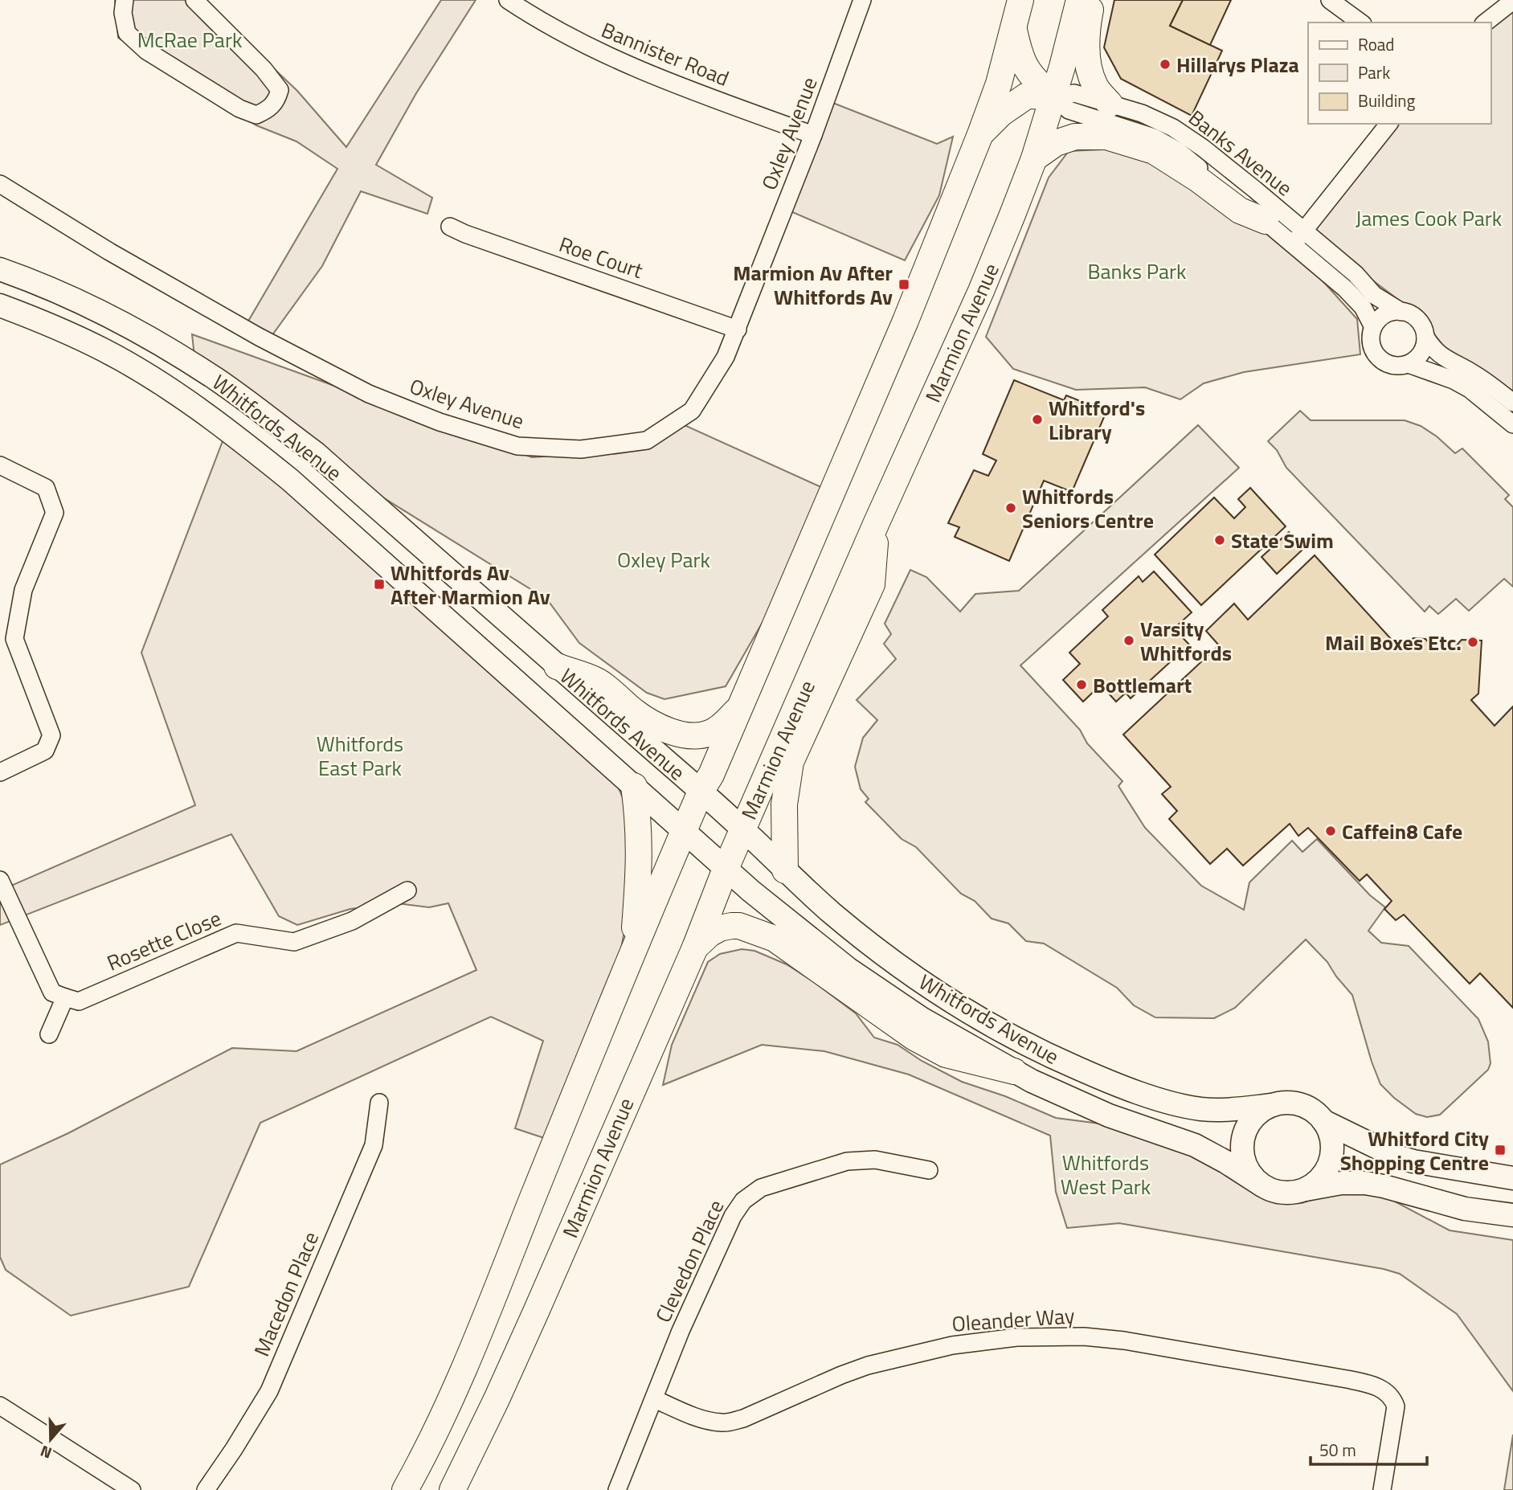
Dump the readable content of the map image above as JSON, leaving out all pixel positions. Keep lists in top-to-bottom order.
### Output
{
  "streets": {
    "highway": ["Marmion Avenue"],
    "main road": ["Whitfords Avenue"],
    "street": [
      "Bannister Road",
      "Oxley Avenue",
      "Banks Avenue",
      "Roe Court",
      "Rosette Close",
      "Clevedon Place",
      "Macedon Place",
      "Oleander Way"
    ]
  },
  "crossings": [
    ["Bannister Road", "Oxley Avenue"],
    ["Oxley Avenue", "Roe Court"],
    ["Banks Avenue", "Marmion Avenue"],
    ["Marmion Avenue", "Whitfords Avenue"],
    ["Clevedon Place", "Oleander Way"]
  ],
  "parks": [
    "McRae Park",
    "James Cook Park",
    "Banks Park",
    "Oxley Park",
    "Whitfords East Park",
    "Whitfords West Park"
  ],
  "places": {
    "other": [
      "Hillarys Plaza",
      "Whitford's Library",
      "Whitfords Seniors Centre",
      "State Swim",
      "Varsity Whitfords",
      "Mail Boxes Etc.",
      "Bottlemart",
      "Caffein8 Cafe"
    ],
    "transit": ["Marmion Av After Whitfords Av", "Whitfords Av After Marmion Av", "Whitford City Shopping Centre"]
  },
  "legend": ["Road", "Park", "Building"],
  "scale_bar": "50 m",
  "north": "bottom"
}
